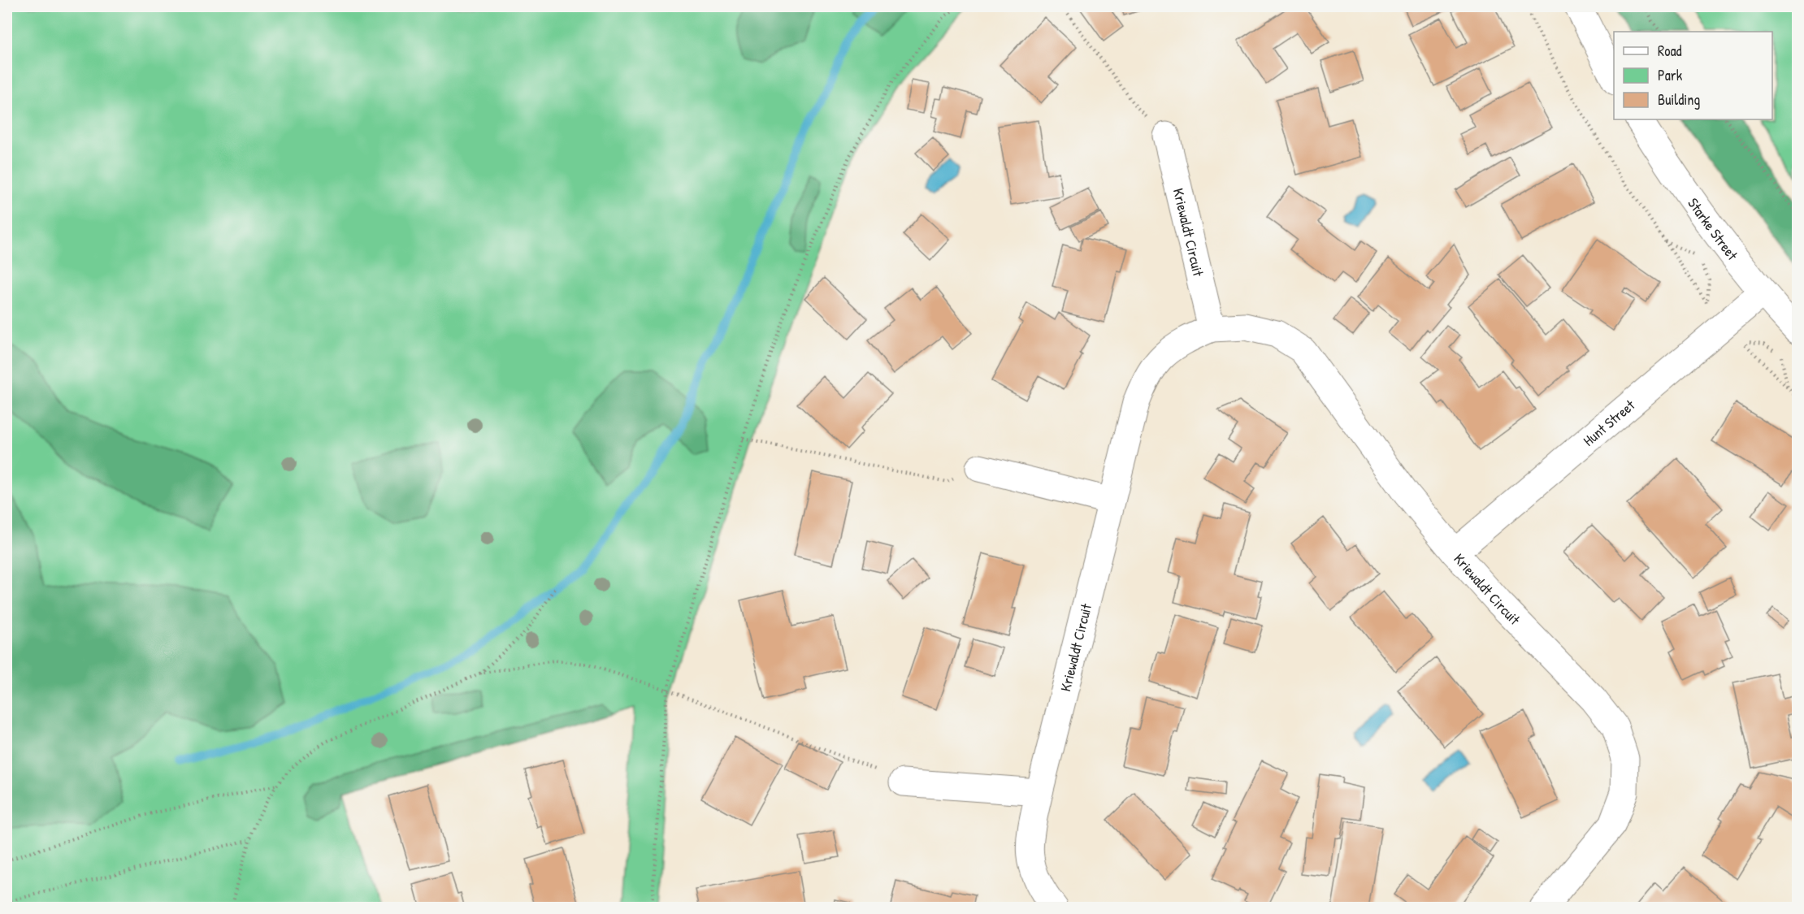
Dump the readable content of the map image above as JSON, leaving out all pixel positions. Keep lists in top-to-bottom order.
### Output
{
  "streets": {
    "street": ["Starke Street", "Kriewaldt Circuit", "Hunt Street"]
  },
  "crossings": [
    ["Starke Street", "Hunt Street"],
    ["Kriewaldt Circuit", "Hunt Street"]
  ],
  "legend": ["Road", "Park", "Building"]
}
